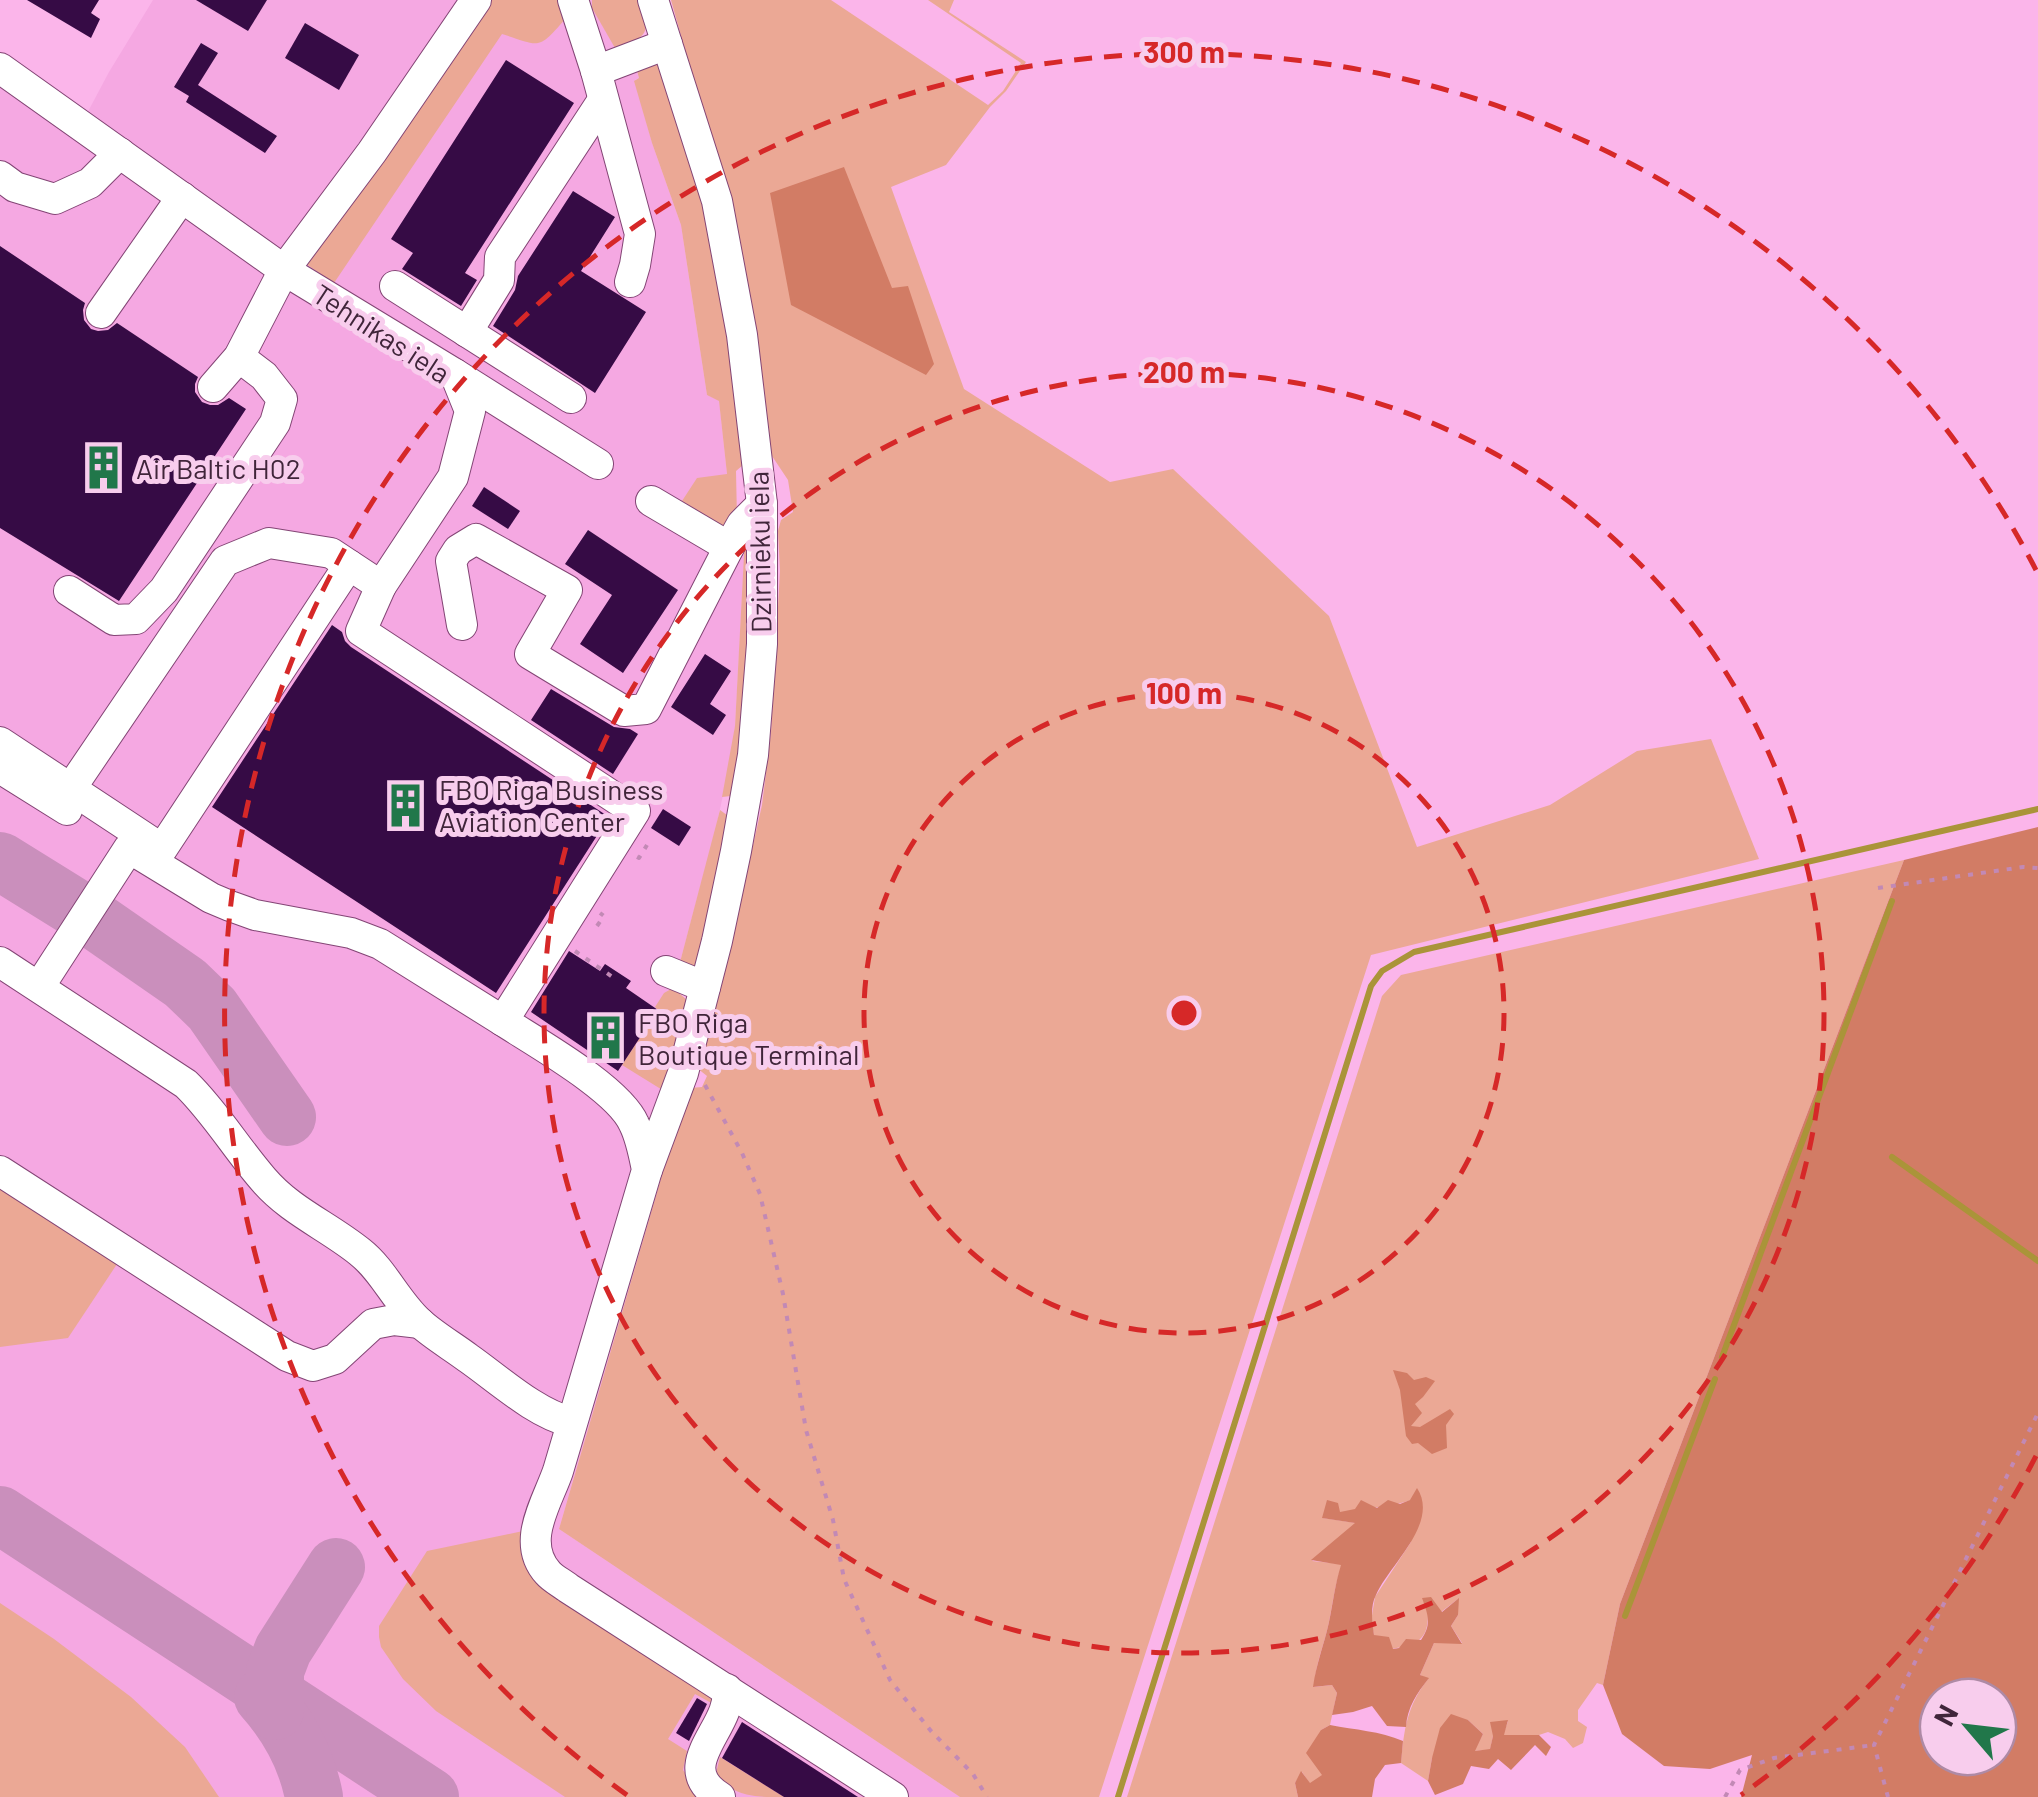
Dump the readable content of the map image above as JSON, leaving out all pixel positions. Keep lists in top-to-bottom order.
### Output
{
  "streets": {
    "lane": ["Tehnikas iela", "Dzirnieku iela"]
  },
  "places": {
    "building": ["Air Baltic H02", "FBO Riga Business Aviation Center", "FBO Riga Boutique Terminal"]
  },
  "north": "top left",
  "rings": ["300 m", "200 m", "100 m"]
}
